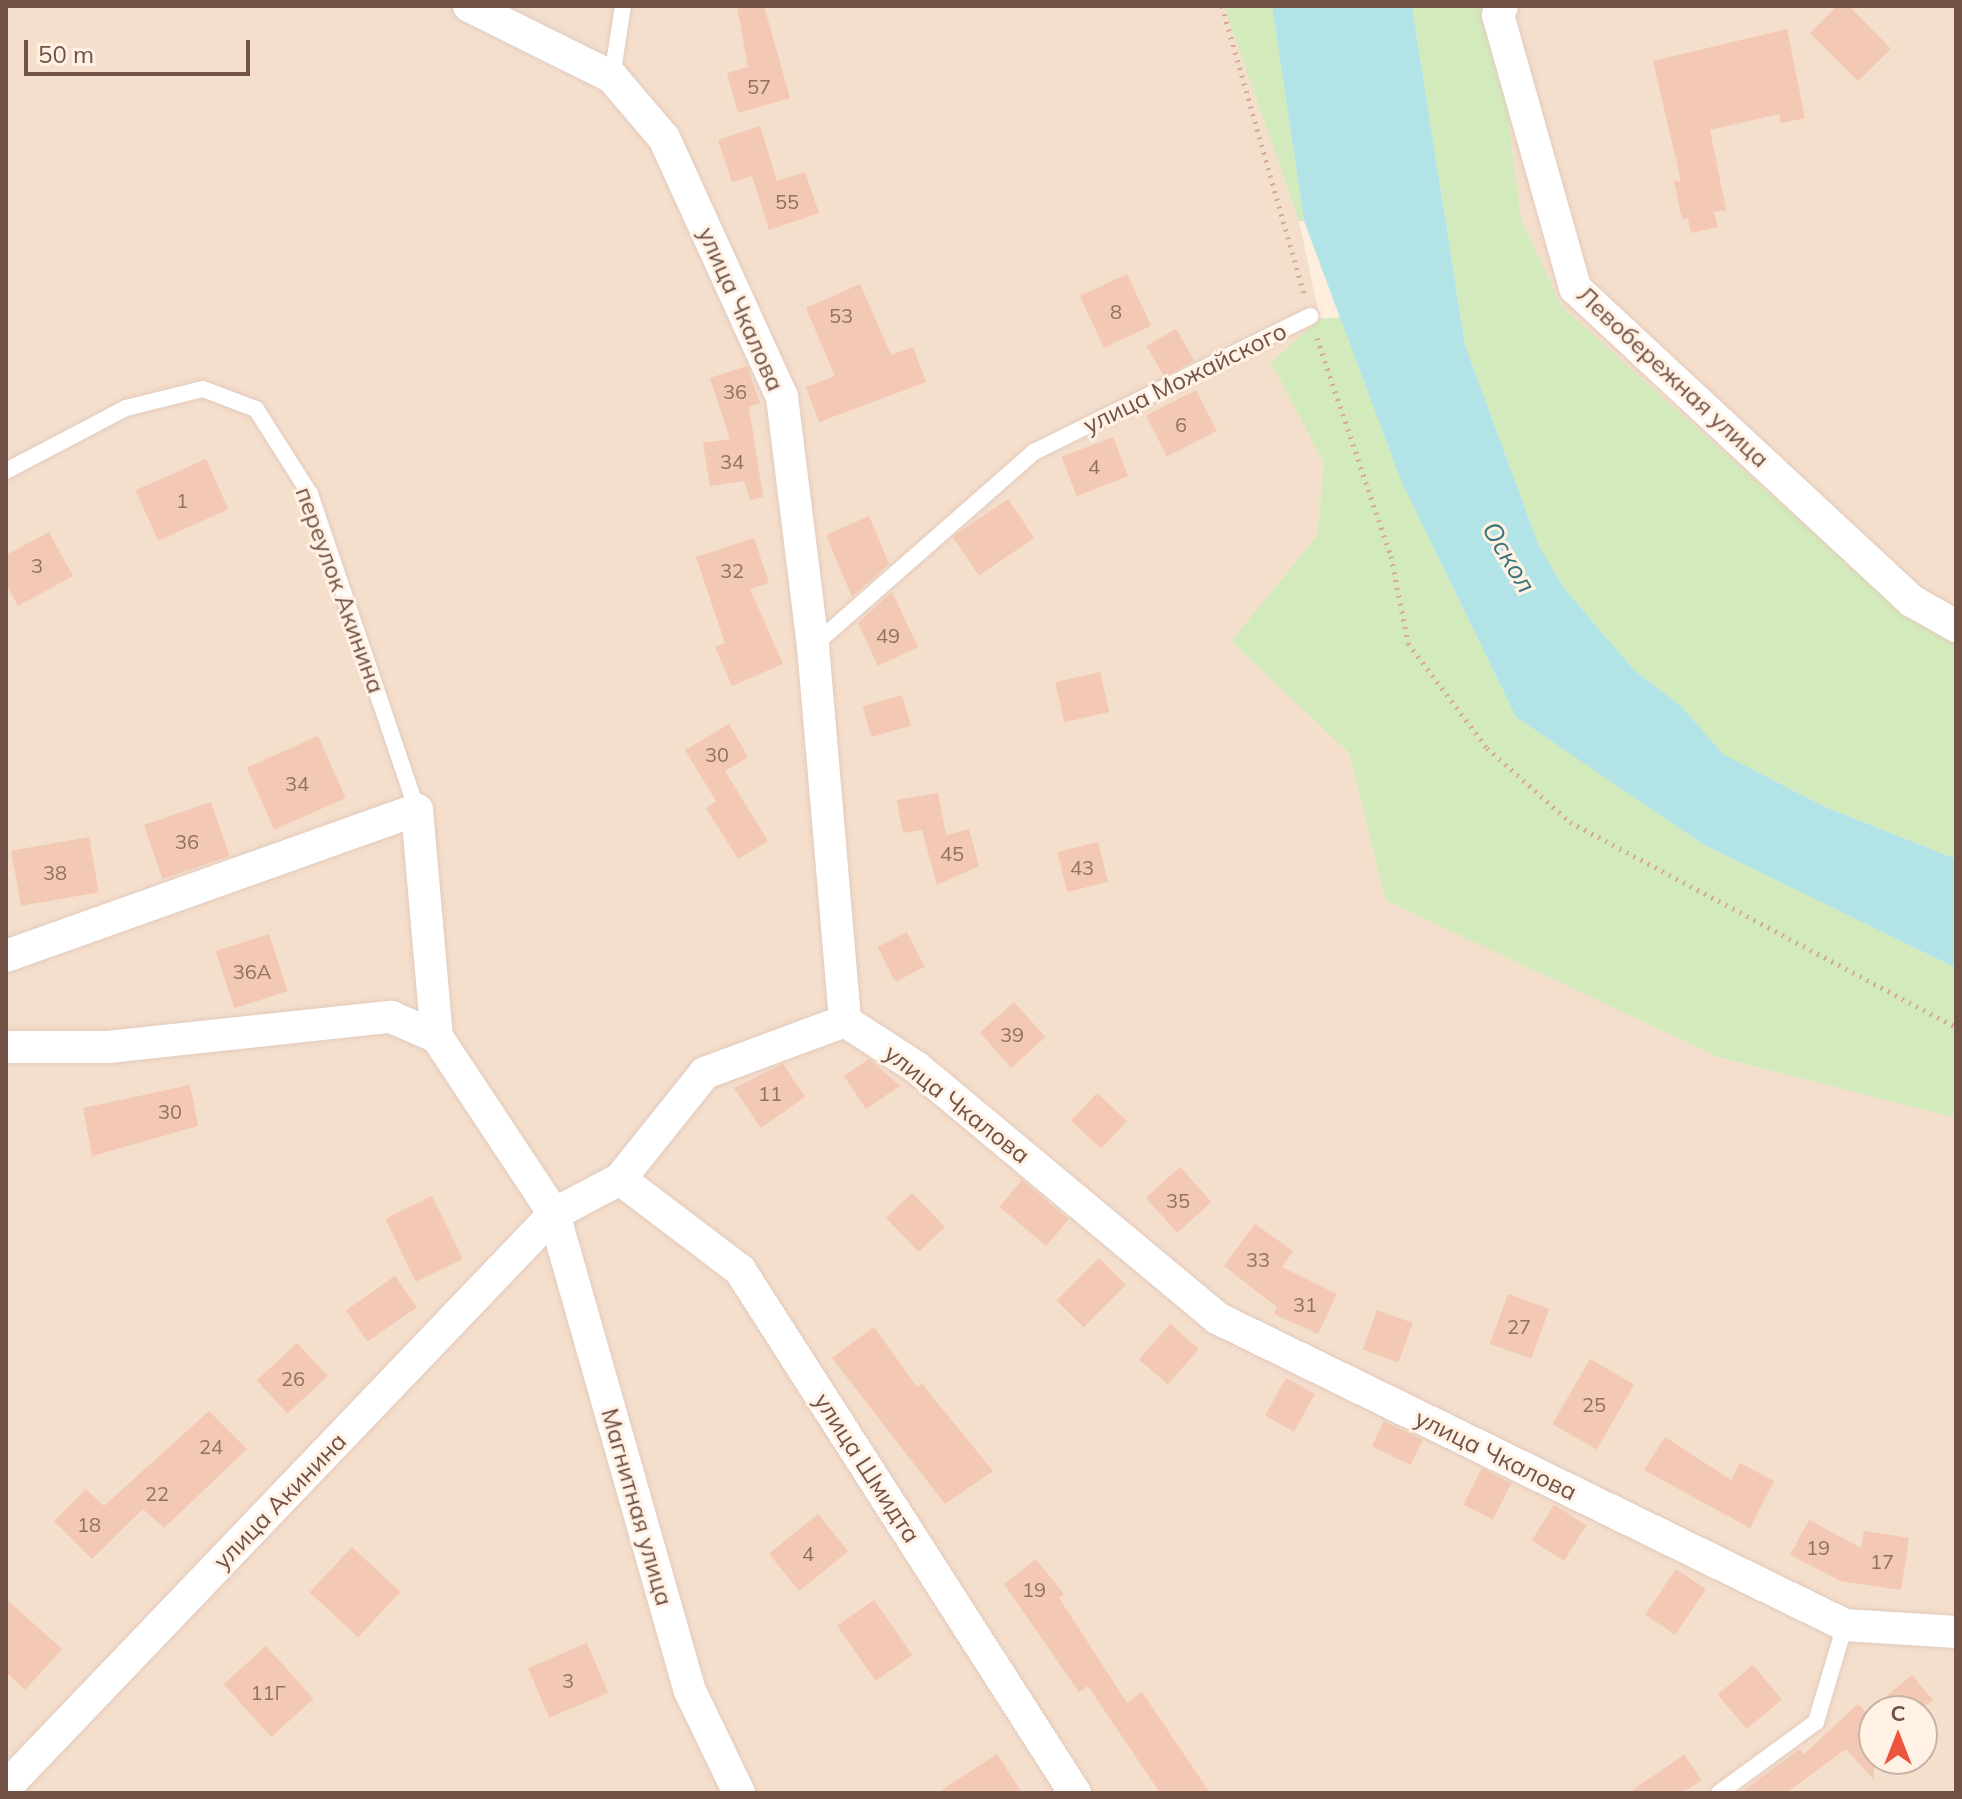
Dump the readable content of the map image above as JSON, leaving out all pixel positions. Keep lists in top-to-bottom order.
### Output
{
  "streets": {
    "street": [
      "улица Чкалова",
      "Левобережная улица",
      "улица Шмидта",
      "улица Акинина",
      "Магнитная улица"
    ],
    "lane": ["улица Можайского", "переулок Акинина"]
  },
  "crossings": [
    ["улица Чкалова", "улица Можайского"],
    ["улица Чкалова", "улица Акинина"],
    ["улица Шмидта", "улица Акинина"],
    ["улица Акинина", "Магнитная улица"]
  ],
  "water": ["Оскол"],
  "house_numbers": [
    "57",
    "55",
    "8",
    "53",
    "36",
    "6",
    "34",
    "4",
    "1",
    "3",
    "32",
    "49",
    "30",
    "34",
    "36",
    "45",
    "43",
    "38",
    "36А",
    "39",
    "11",
    "30",
    "35",
    "33",
    "31",
    "27",
    "26",
    "25",
    "24",
    "22",
    "18",
    "19",
    "4",
    "17",
    "19",
    "3",
    "11Г"
  ],
  "scale_bar": "50 m",
  "north": "top"
}
